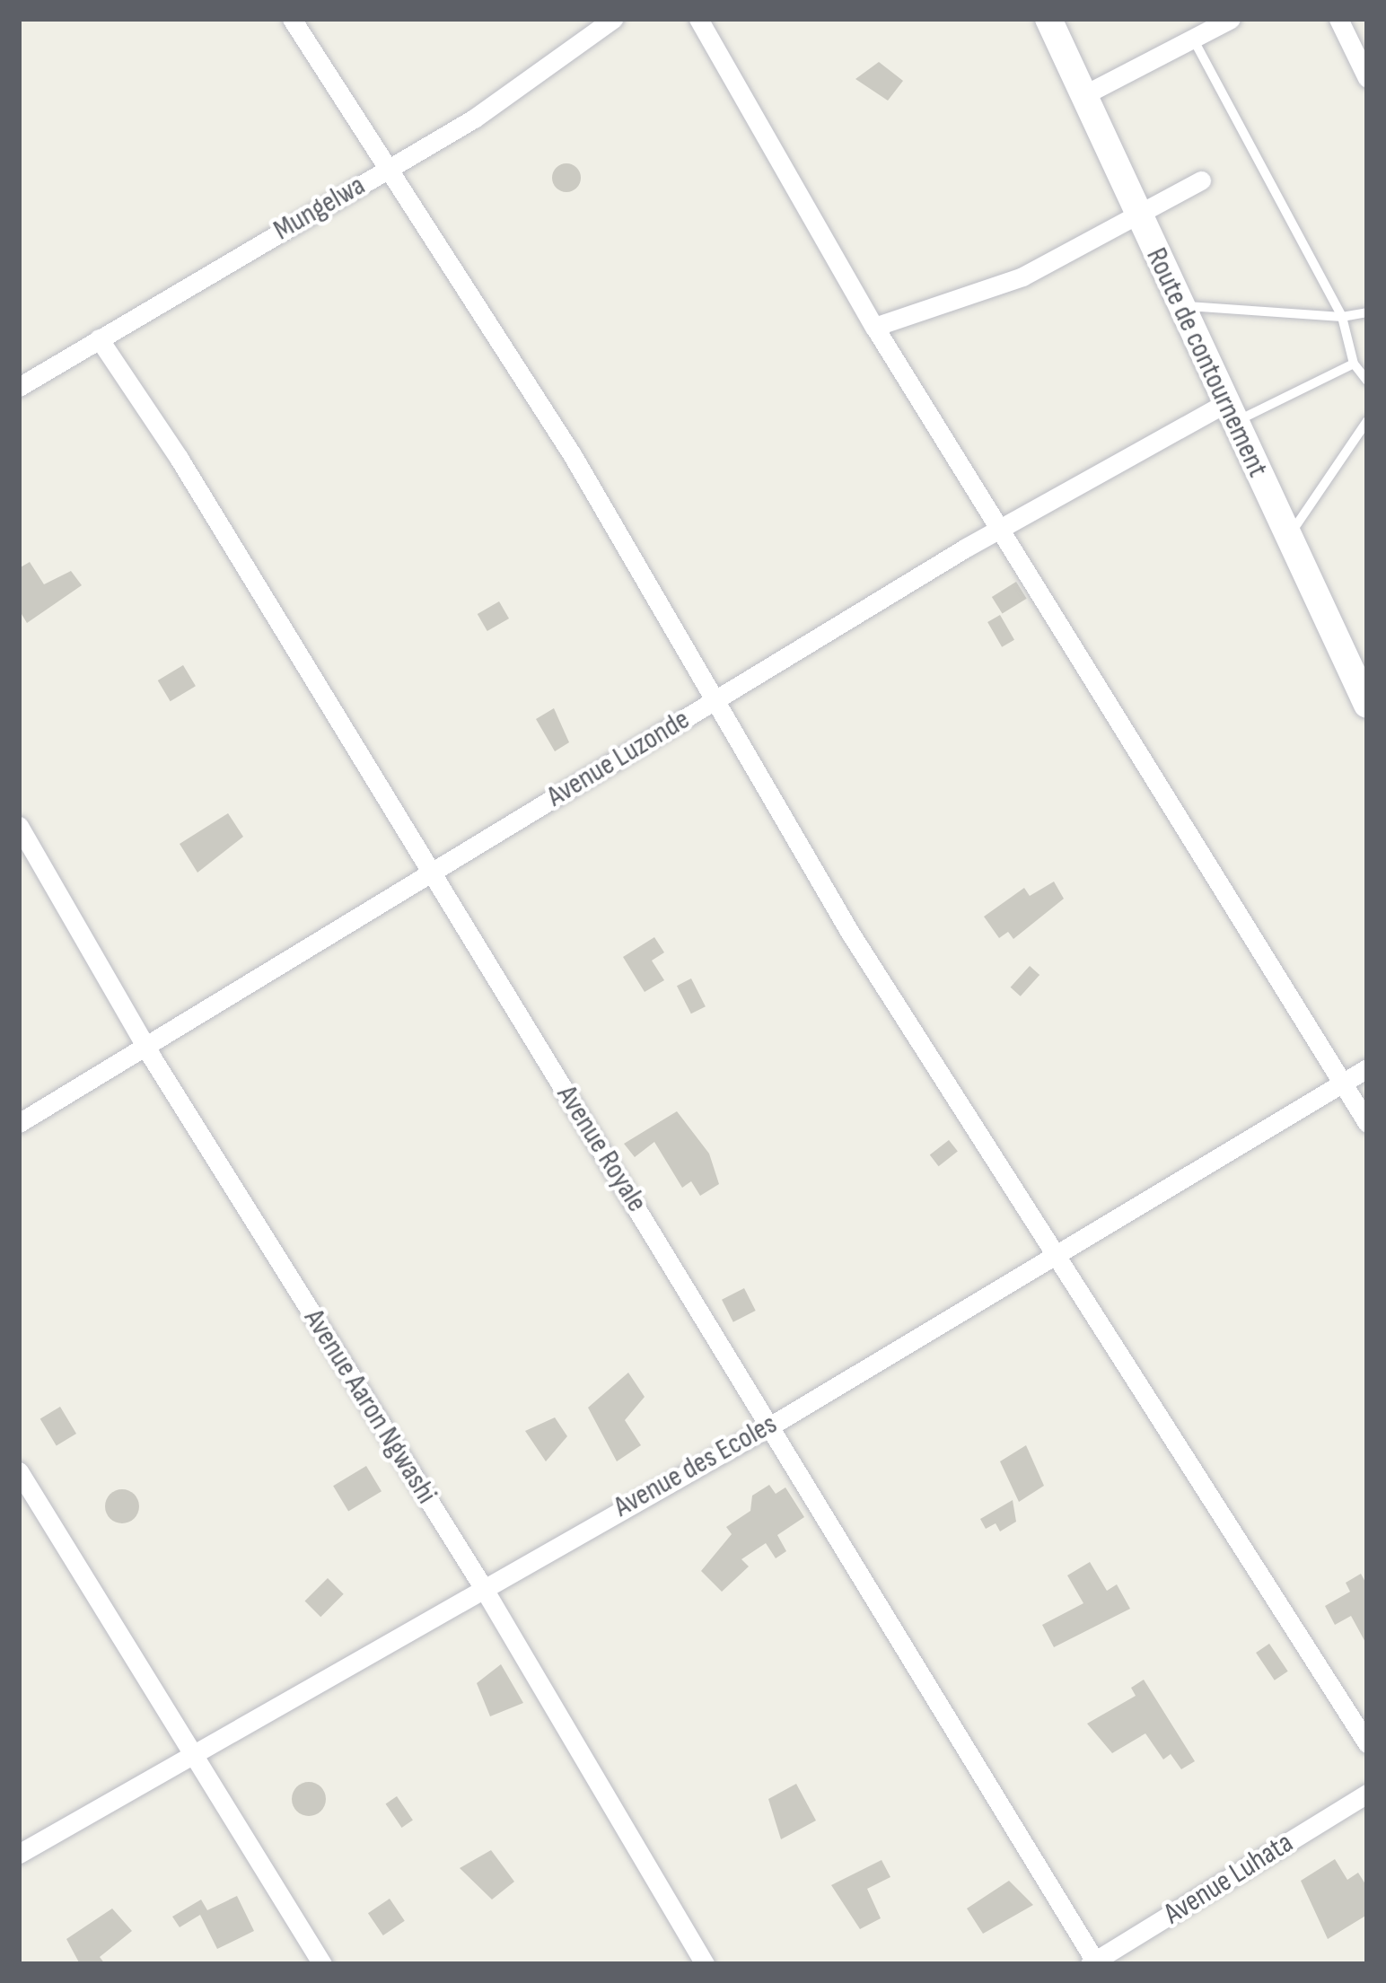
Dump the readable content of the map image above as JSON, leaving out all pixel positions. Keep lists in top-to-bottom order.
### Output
{
  "streets": {
    "street": [
      "Mungelwa",
      "Route de contournement",
      "Avenue Luzonde",
      "Avenue Royale",
      "Avenue Aaron Ngwashi",
      "Avenue des Ecoles",
      "Avenue Luhata"
    ]
  },
  "crossings": [
    ["Mungelwa", "Avenue Royale"],
    ["Route de contournement", "Avenue Luzonde"],
    ["Avenue Luzonde", "Avenue Royale"],
    ["Avenue Luzonde", "Avenue Aaron Ngwashi"],
    ["Avenue Royale", "Avenue des Ecoles"],
    ["Avenue Royale", "Avenue Luhata"],
    ["Avenue Aaron Ngwashi", "Avenue des Ecoles"]
  ]
}
